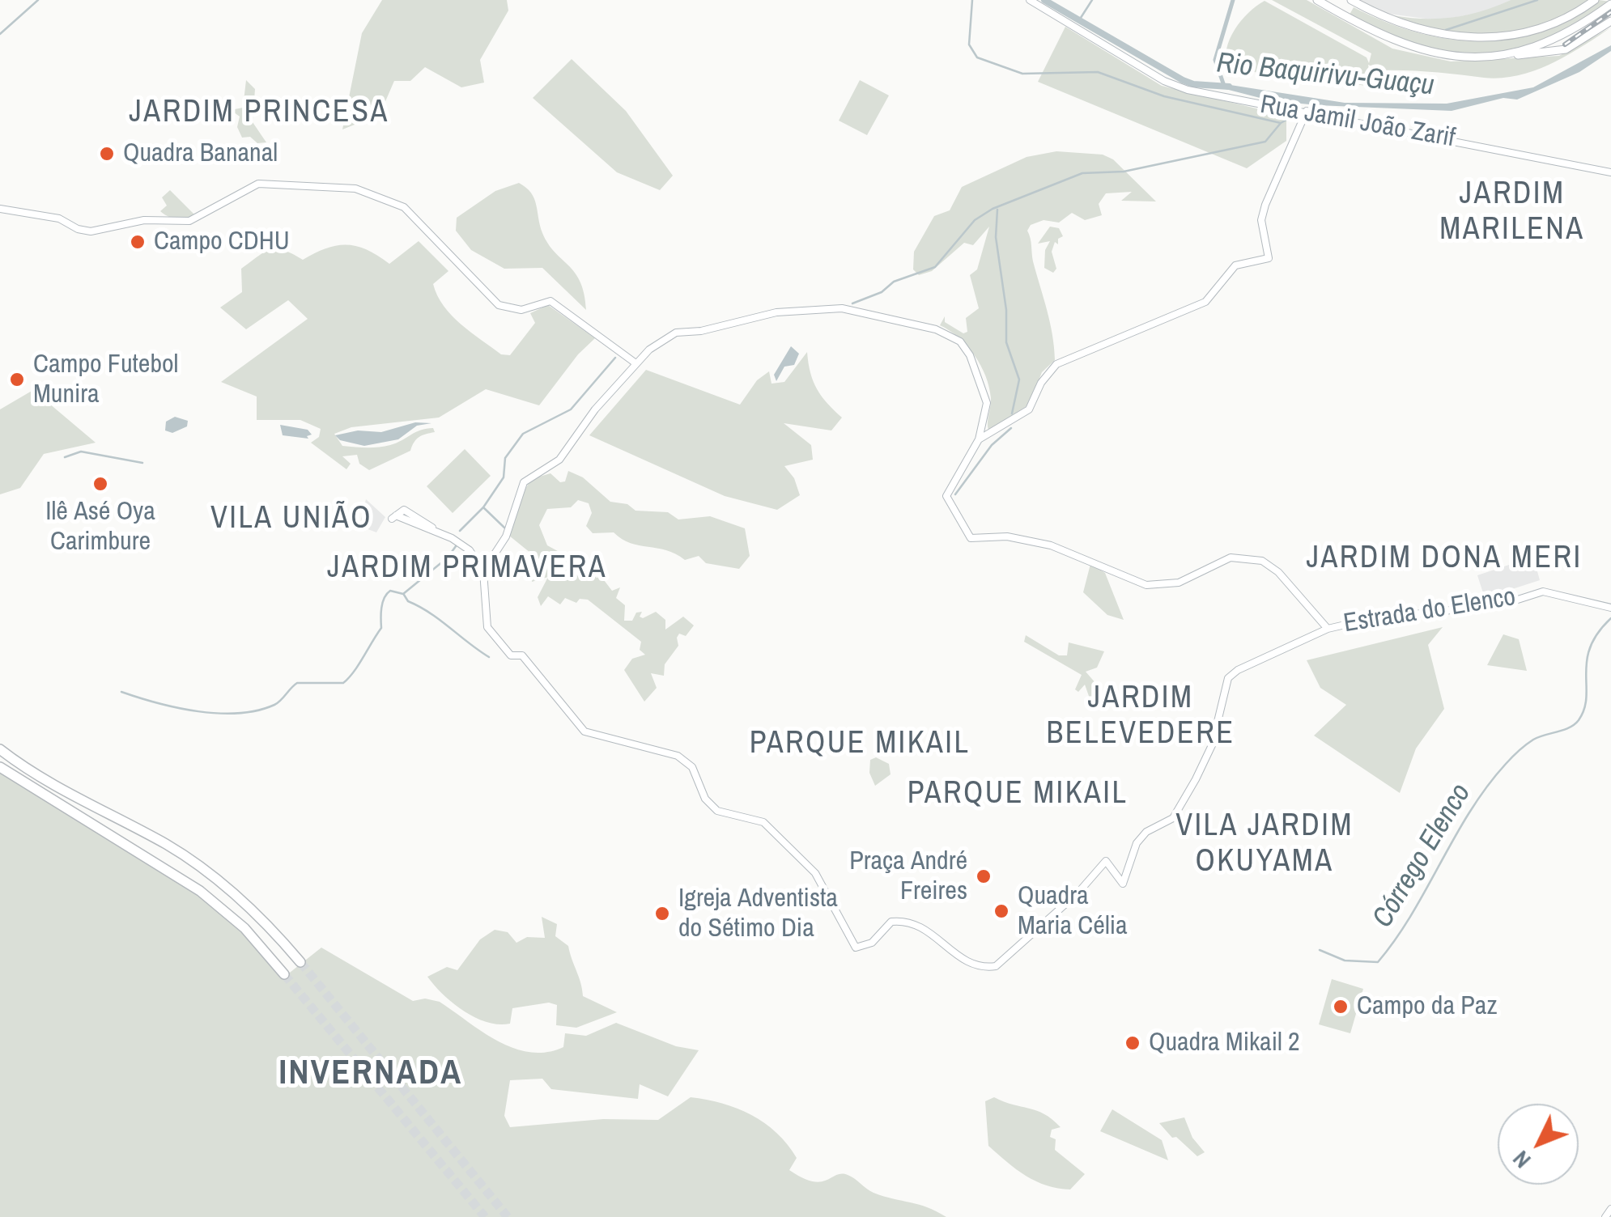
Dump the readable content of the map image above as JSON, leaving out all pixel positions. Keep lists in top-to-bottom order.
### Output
{
  "streets": {
    "street": ["Rua Jamil João Zarif", "Estrada do Elenco"]
  },
  "districts": [
    "JARDIM PRINCESA",
    "JARDIM MARILENA",
    "VILA UNIÃO",
    "JARDIM DONA MERI",
    "JARDIM PRIMAVERA",
    "JARDIM BELEVEDERE",
    "PARQUE MIKAIL",
    "PARQUE MIKAIL",
    "VILA JARDIM OKUYAMA",
    "INVERNADA"
  ],
  "water": ["Rio Baquirivu-Guaçu", "Córrego Elenco"],
  "places": [
    "Quadra Bananal",
    "Campo CDHU",
    "Campo Futebol Munira",
    "Ilê Asé Oya Carimbure",
    "Praça André Freires",
    "Quadra Maria Célia",
    "Igreja Adventista do Sétimo Dia",
    "Campo da Paz",
    "Quadra Mikail 2"
  ],
  "north": "bottom left"
}
